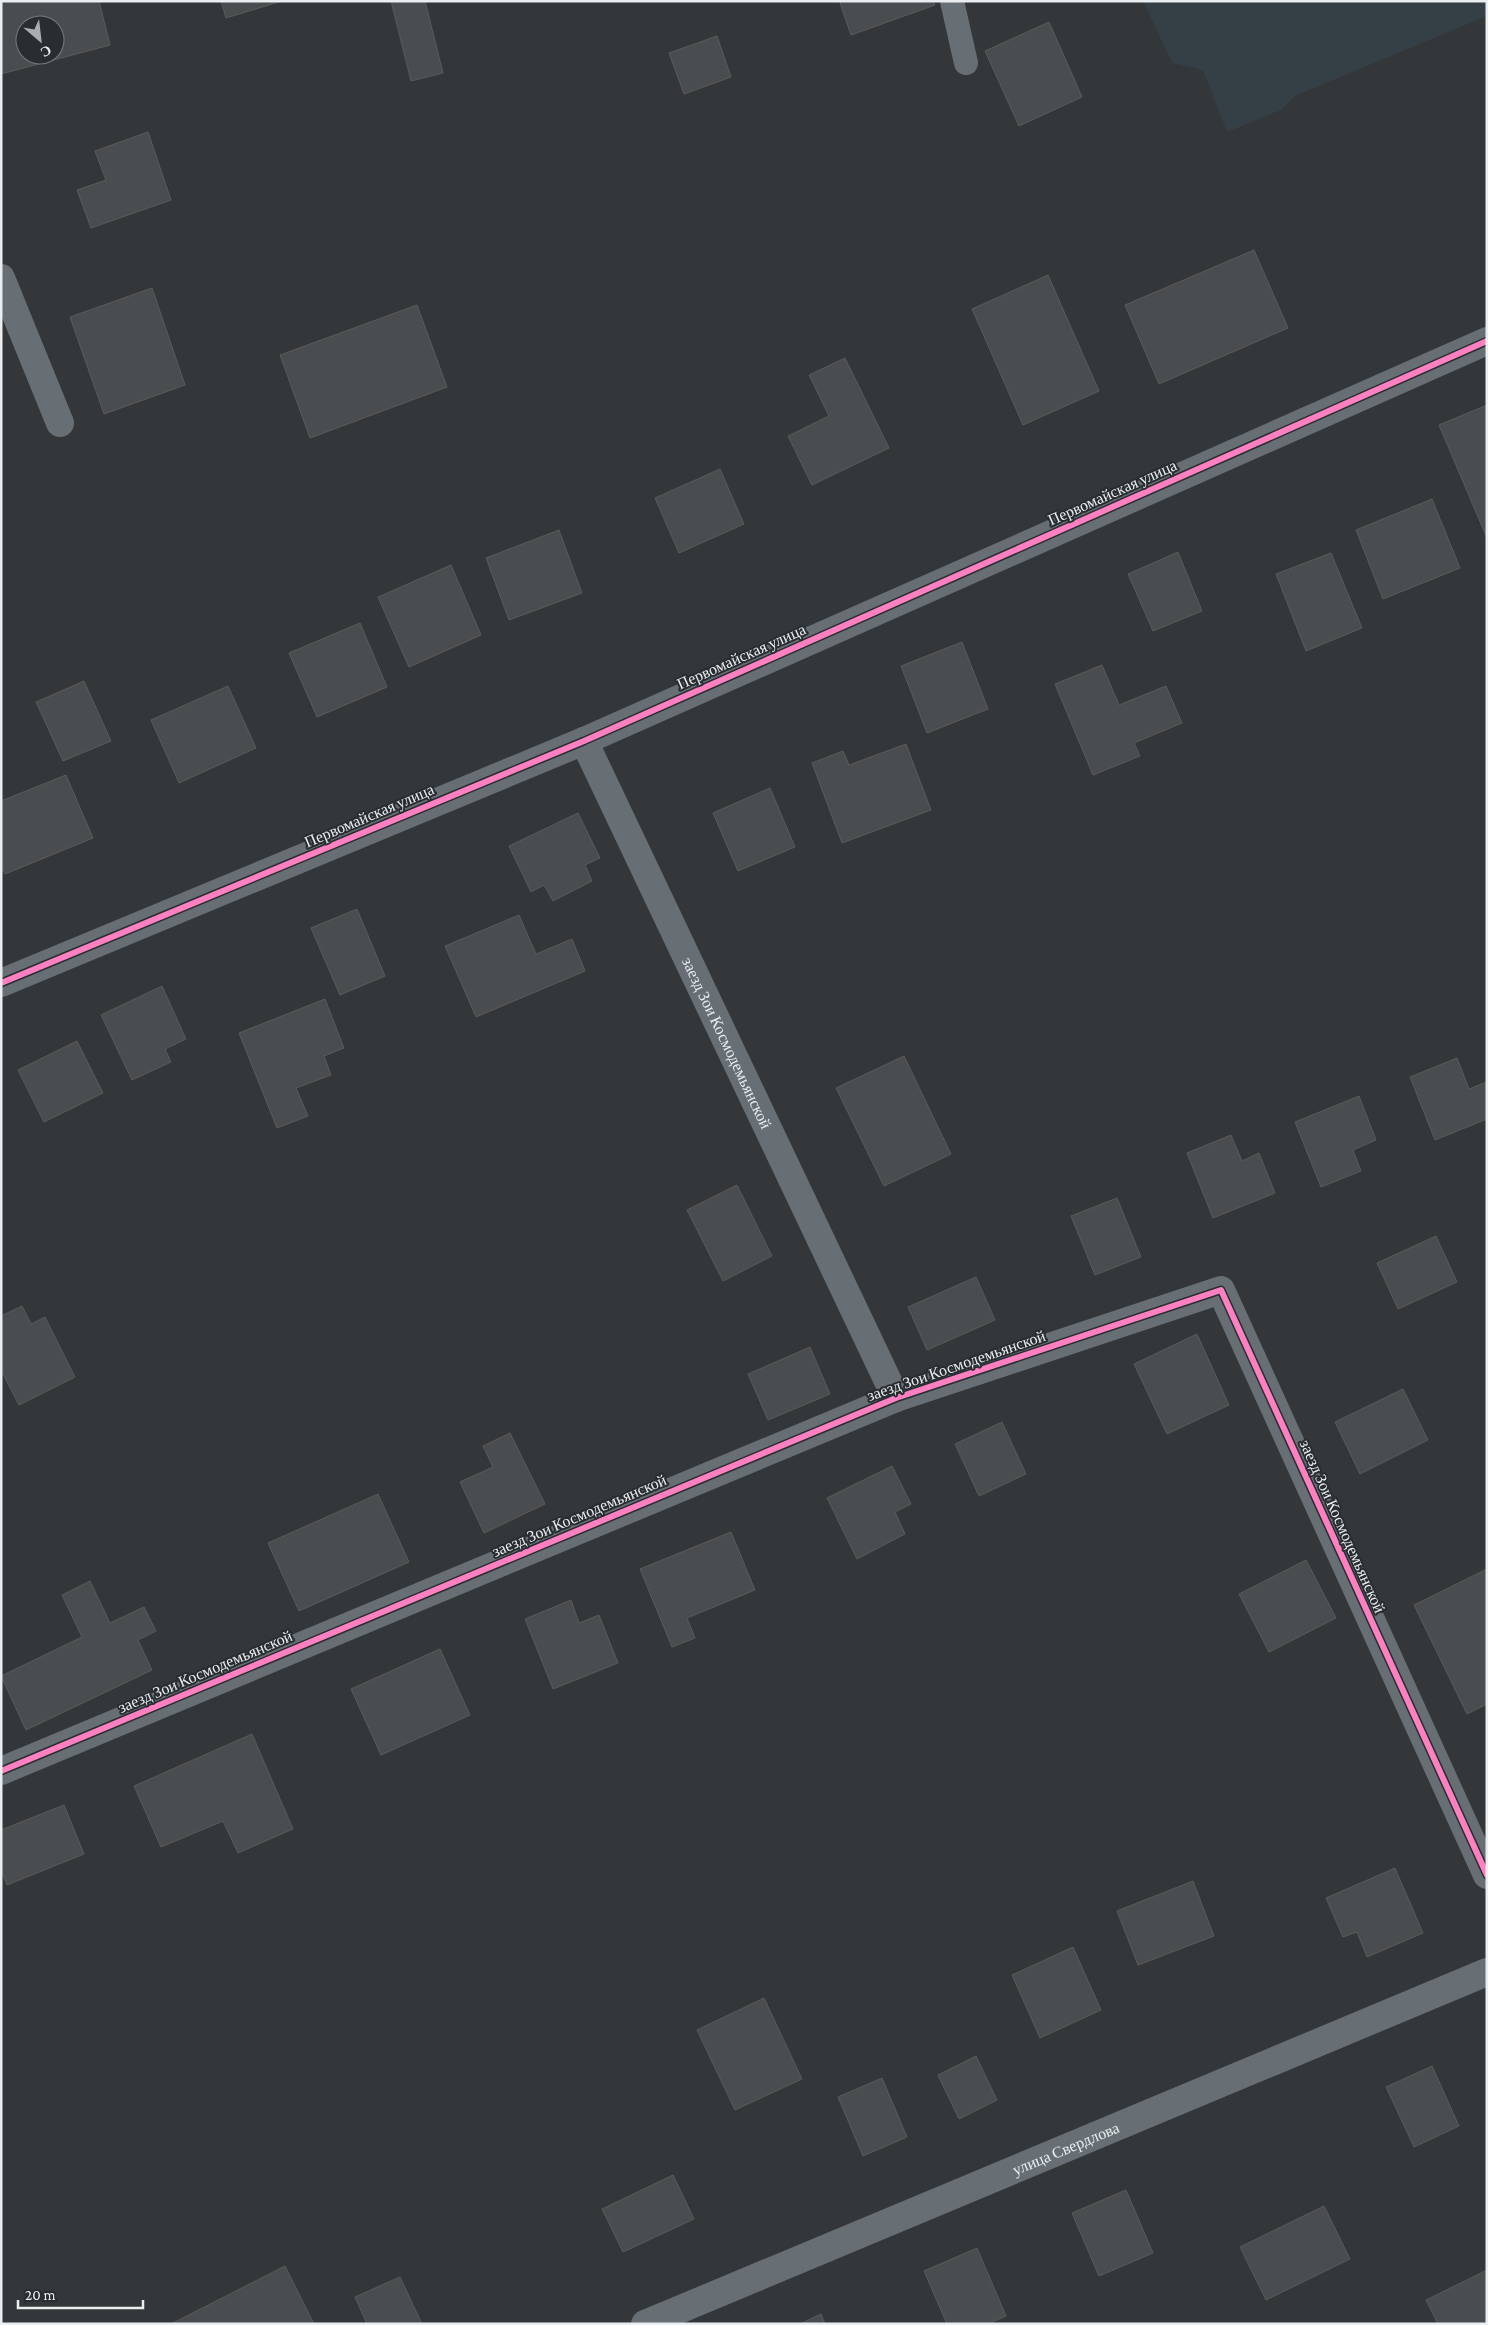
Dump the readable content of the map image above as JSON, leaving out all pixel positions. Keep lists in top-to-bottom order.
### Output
{
  "streets": {
    "street": ["Первомайская улица", "заезд Зои Космодемьянской", "улица Свердлова"]
  },
  "crossings": [
    ["Первомайская улица", "заезд Зои Космодемьянской"]
  ],
  "scale_bar": "20 m",
  "north": "bottom right"
}
